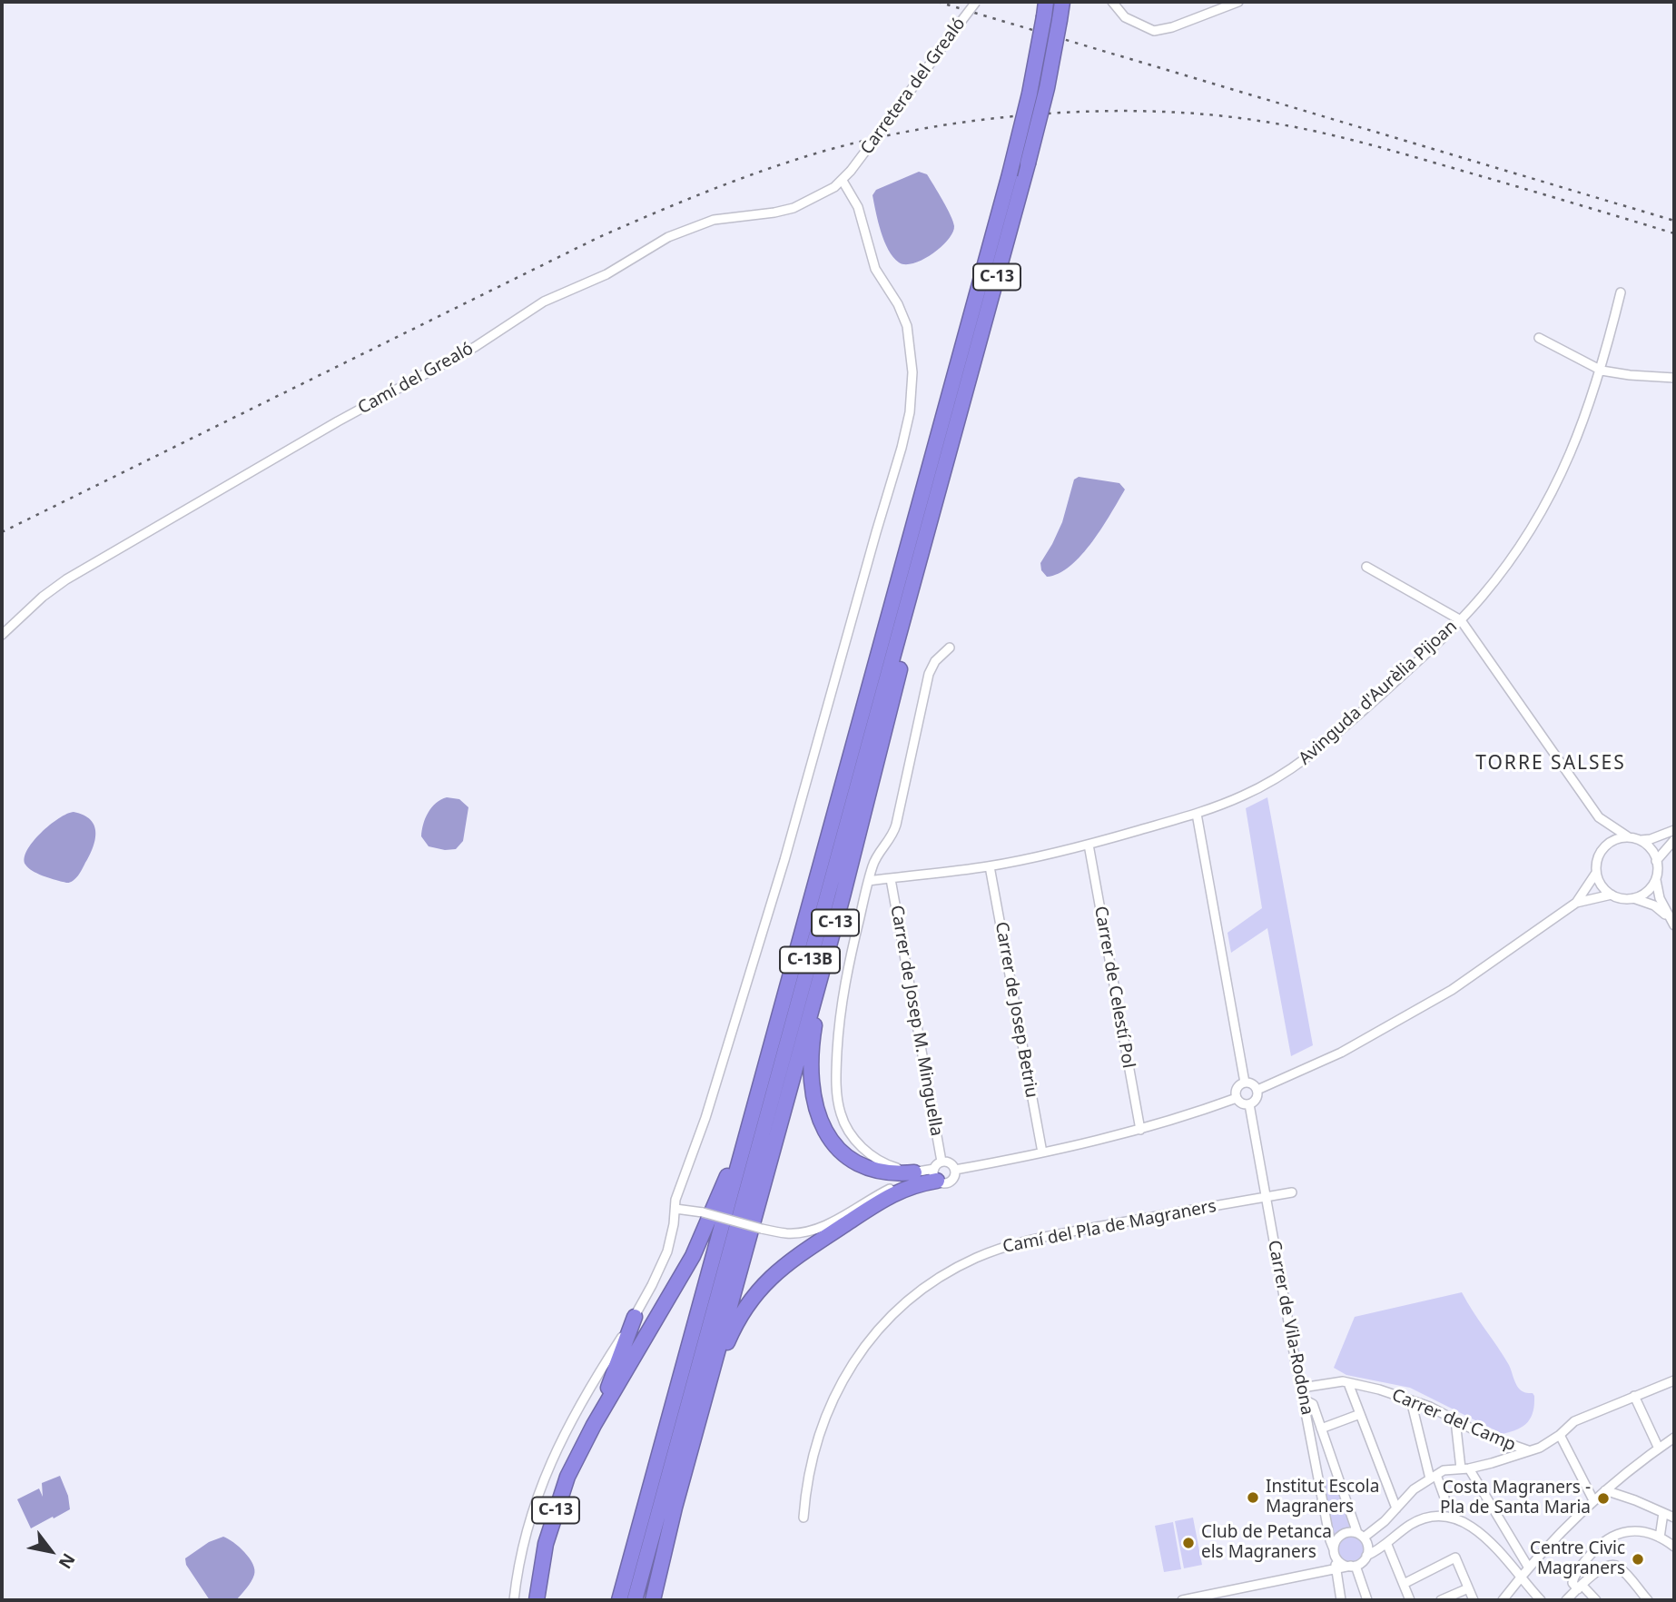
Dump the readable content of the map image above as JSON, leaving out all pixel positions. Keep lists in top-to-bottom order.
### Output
{
  "streets": {
    "highway": ["C-13", "C-13B"],
    "street": [
      "Carretera del Grealó",
      "Camí del Grealó",
      "Avinguda d'Aurèlia Pijoan",
      "Carrer de Celestí Pol",
      "Carrer de Josep Betriu",
      "Carrer de Josep M. Minguella",
      "Camí del Pla de Magraners",
      "Carrer de Vila-Rodona",
      "Carrer del Camp"
    ]
  },
  "crossings": [
    ["Carretera del Grealó", "Camí del Grealó"],
    ["C-13", "C-13B"],
    ["Avinguda d'Aurèlia Pijoan", "Carrer de Celestí Pol"],
    ["Avinguda d'Aurèlia Pijoan", "Carrer de Josep Betriu"],
    ["Avinguda d'Aurèlia Pijoan", "Carrer de Josep M. Minguella"],
    ["Camí del Pla de Magraners", "Carrer de Vila-Rodona"],
    ["Carrer de Vila-Rodona", "Carrer del Camp"]
  ],
  "districts": ["TORRE SALSES"],
  "places": [
    "Institut Escola Magraners",
    "Costa Magraners - Pla de Santa Maria",
    "Club de Petanca els Magraners",
    "Centre Civic Magraners"
  ],
  "north": "bottom right"
}
